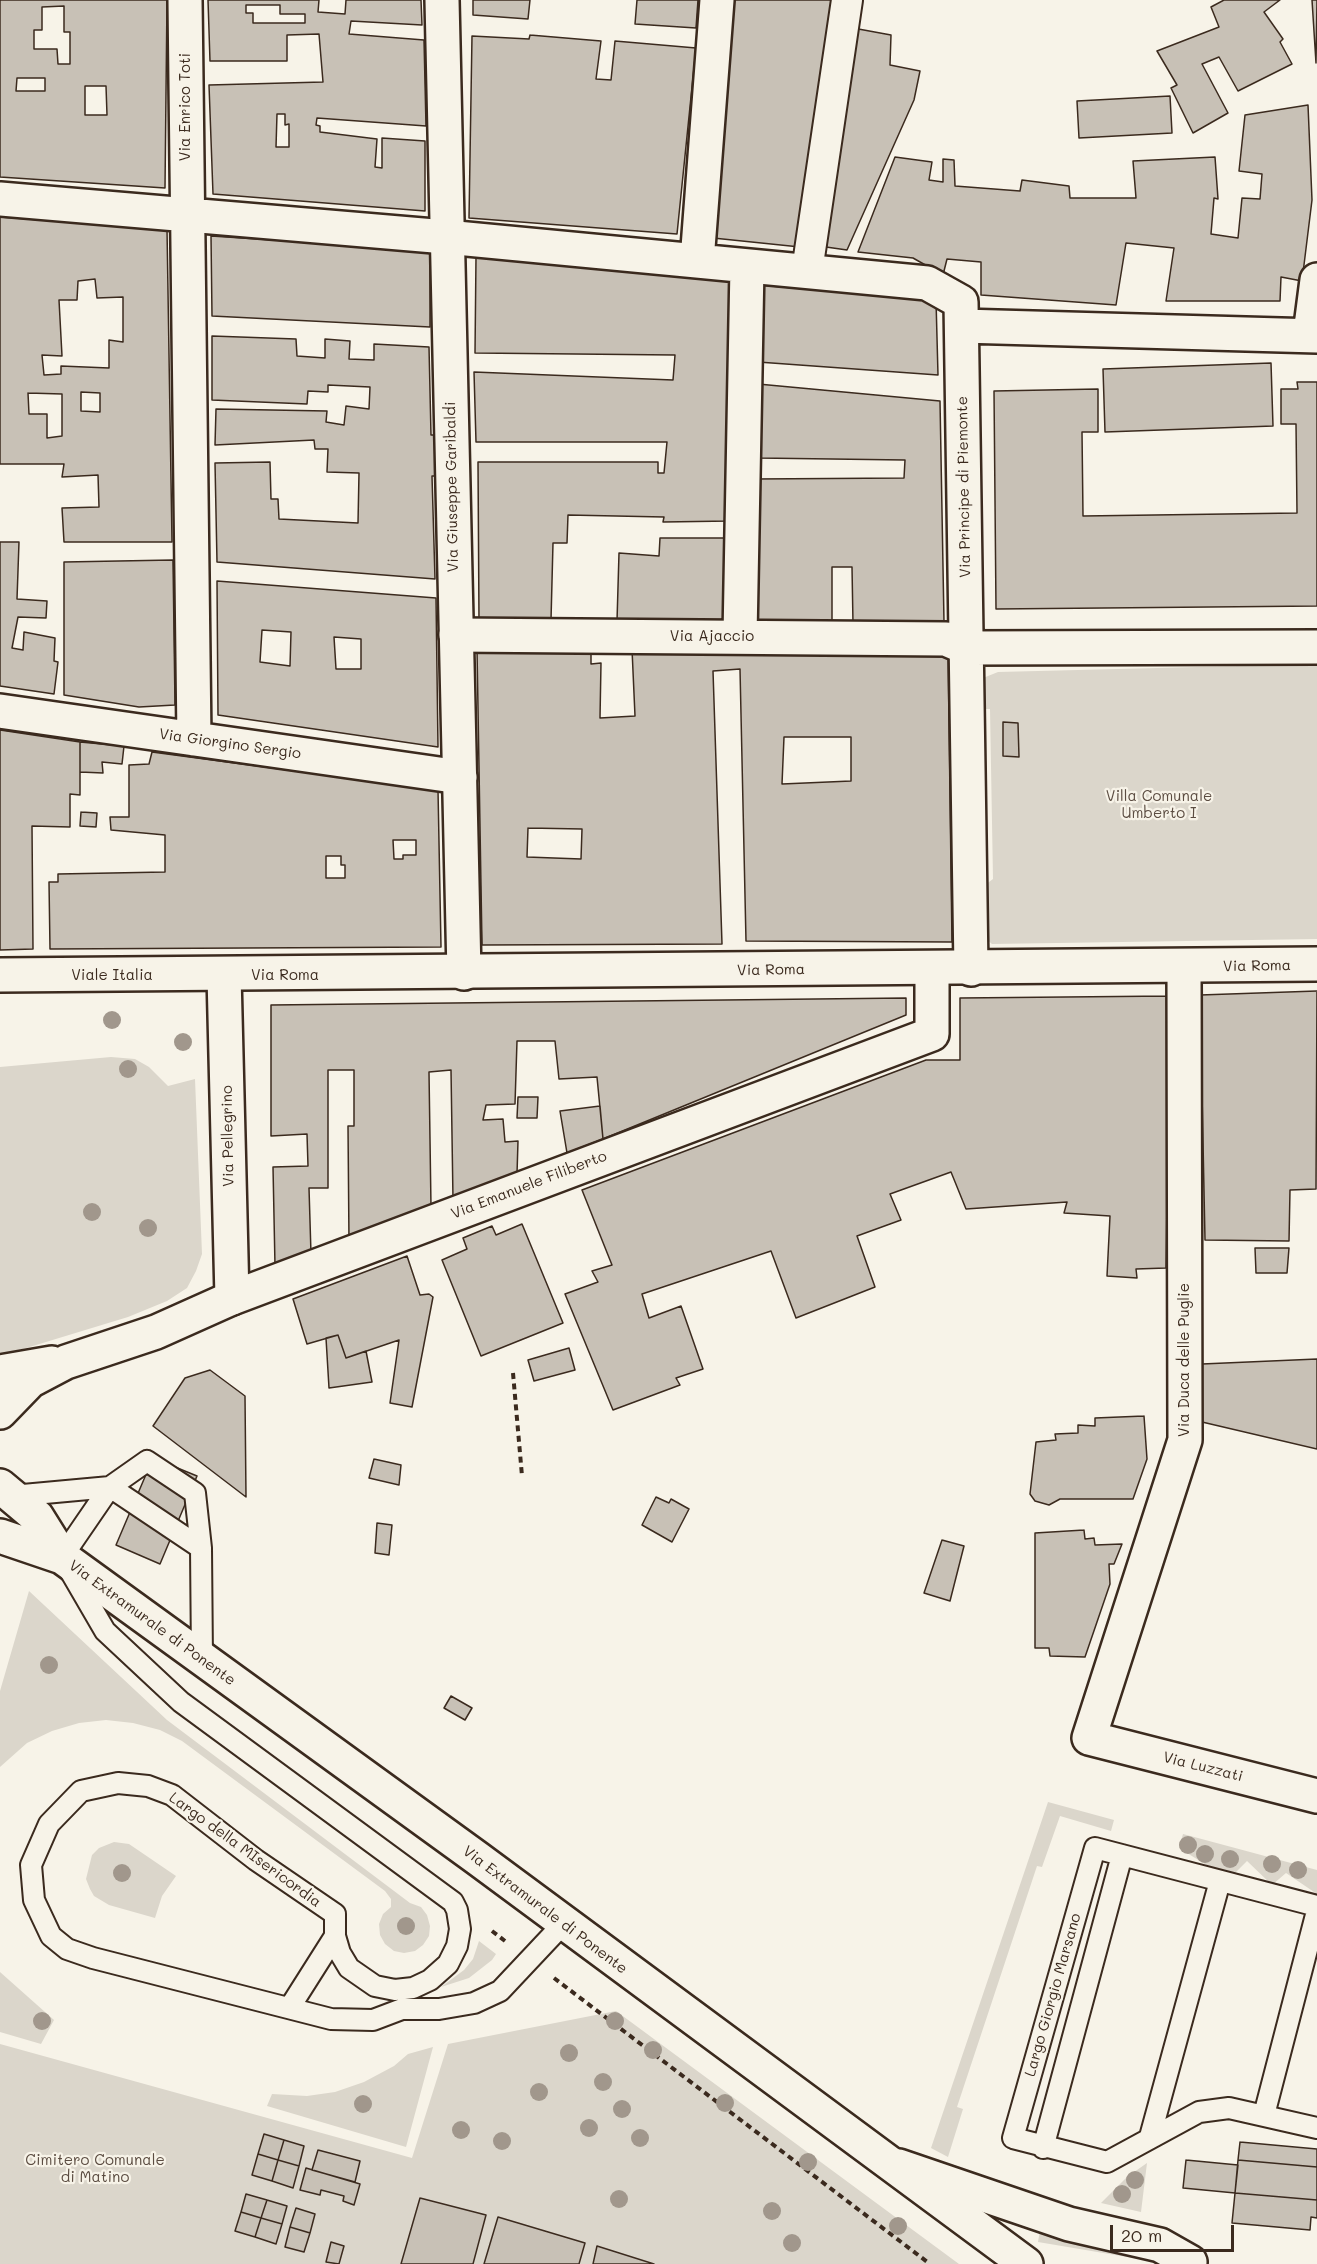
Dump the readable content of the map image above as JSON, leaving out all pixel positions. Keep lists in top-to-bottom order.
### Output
{
  "streets": {
    "street": [
      "Via Enrico Toti",
      "Via Giuseppe Garibaldi",
      "Via Principe di Piemonte",
      "Via Ajaccio",
      "Via Giorgino Sergio",
      "Via Roma",
      "Viale Italia",
      "Via Pellegrino",
      "Via Emanuele Filiberto",
      "Via Duca delle Puglie",
      "Via Extramurale di Ponente",
      "Via Luzzati"
    ],
    "lane": ["Largo della MIsericordia", "Largo Giorgio Marsano"]
  },
  "crossings": [
    ["Via Enrico Toti", "Via Giorgino Sergio"],
    ["Via Giuseppe Garibaldi", "Via Ajaccio"],
    ["Via Giuseppe Garibaldi", "Via Giorgino Sergio"],
    ["Via Giuseppe Garibaldi", "Via Roma"],
    ["Via Principe di Piemonte", "Via Ajaccio"],
    ["Via Roma", "Viale Italia"],
    ["Via Roma", "Via Pellegrino"],
    ["Via Roma", "Via Emanuele Filiberto"],
    ["Via Roma", "Via Duca delle Puglie"],
    ["Viale Italia", "Via Pellegrino"],
    ["Via Pellegrino", "Via Emanuele Filiberto"],
    ["Via Duca delle Puglie", "Via Luzzati"],
    ["Via Extramurale di Ponente", "Largo della MIsericordia"]
  ],
  "parks": ["Villa Comunale Umberto I", "Cimitero Comunale di Matino"],
  "scale_bar": "20 m"
}
